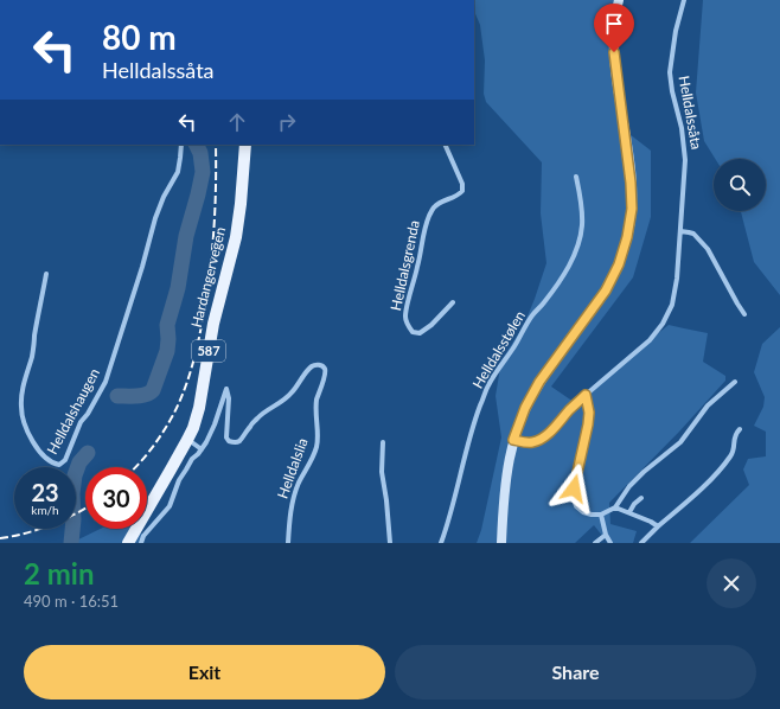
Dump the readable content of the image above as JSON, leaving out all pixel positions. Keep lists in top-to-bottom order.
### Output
{
  "streets": {
    "main road": ["Hardangervegen", "587"],
    "street": [
      "Helldalssåta",
      "Helldalsgrenda",
      "Helldalsstølen",
      "Helldalshaugen",
      "Helldalslia"
    ]
  },
  "page": {
    "turn": ["80 m", "Helldalssåta"],
    "speed": "23 km/h",
    "limit": "30",
    "heading": ["2 min", "490 m · 16:51"],
    "buttons": ["Exit", "Share"]
  }
}
